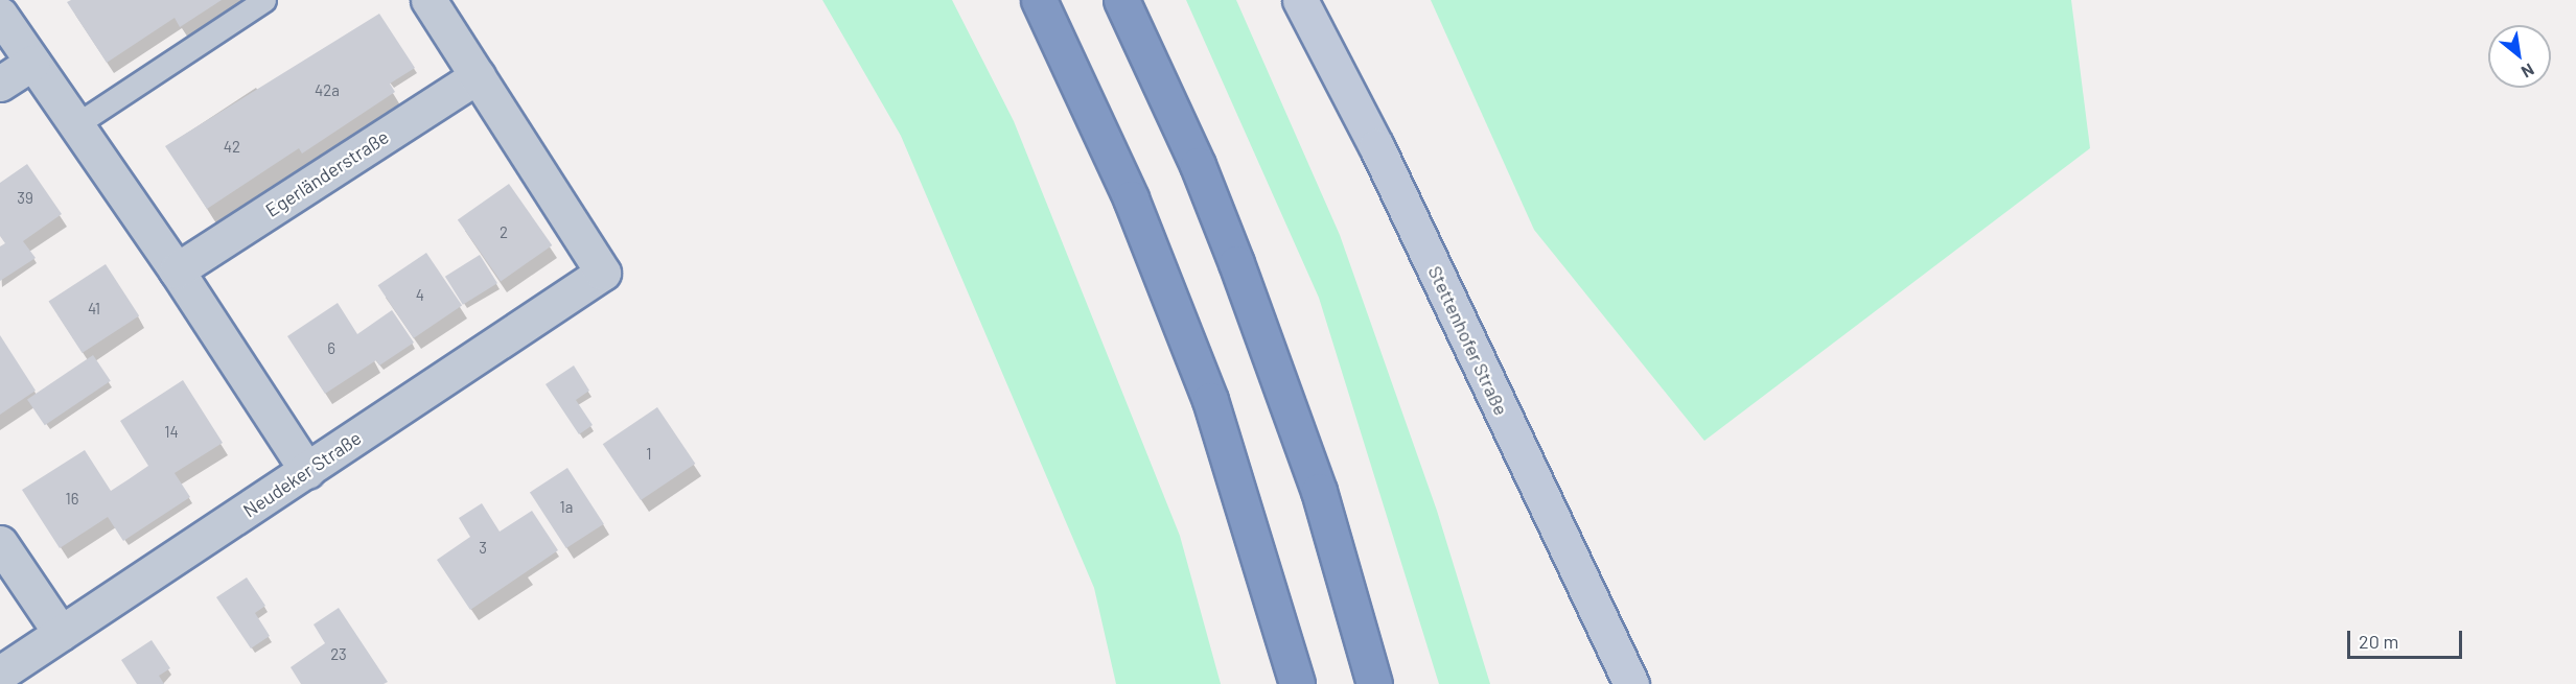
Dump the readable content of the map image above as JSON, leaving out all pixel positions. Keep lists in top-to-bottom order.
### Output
{
  "streets": {
    "street": ["Egerländerstraße", "Stettenhofer Straße", "Neudeker Straße"]
  },
  "crossings": [
    ["Egerländerstraße", "Neudeker Straße"]
  ],
  "house_numbers": [
    "42a",
    "42",
    "39",
    "2",
    "4",
    "41",
    "6",
    "14",
    "1",
    "16",
    "1a",
    "3",
    "23"
  ],
  "scale_bar": "20 m",
  "north": "bottom right"
}
